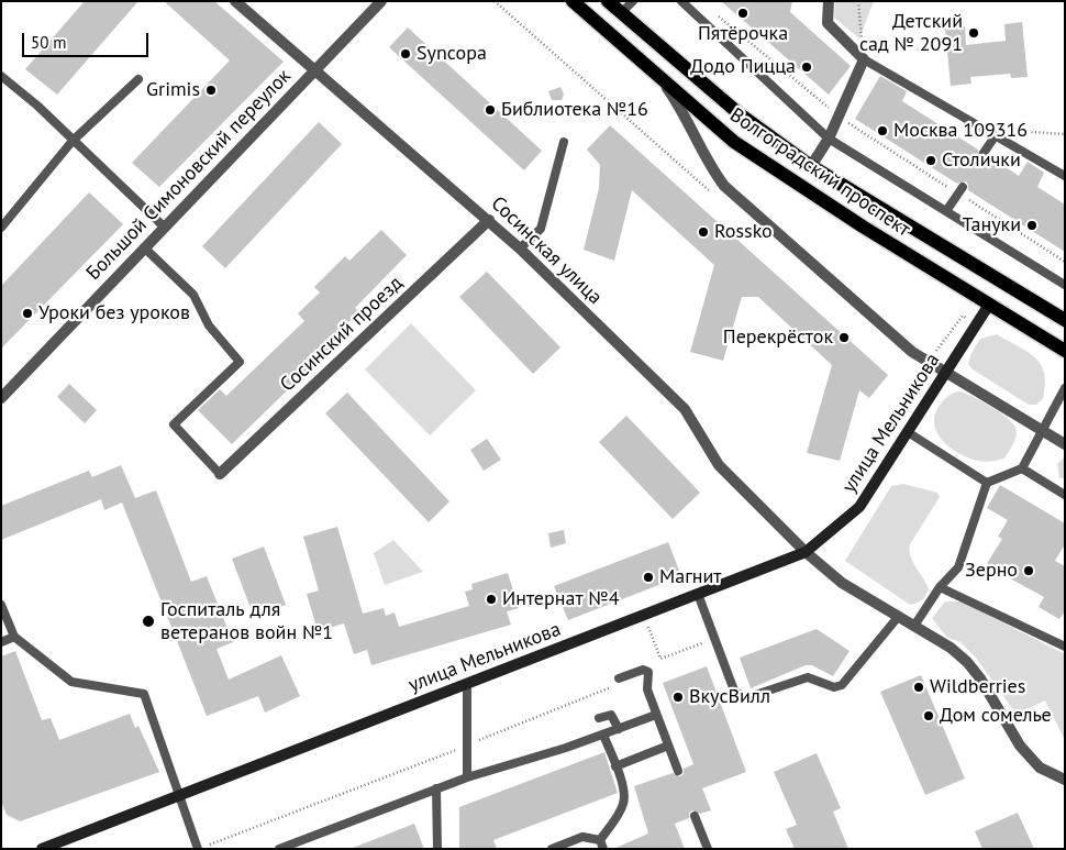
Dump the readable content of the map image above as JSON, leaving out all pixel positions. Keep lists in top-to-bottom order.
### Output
{
  "streets": {
    "main road": ["Волгоградский проспект"],
    "street": [
      "Большой Симоновский переулок",
      "Сосинская улица",
      "Сосинский проезд",
      "улица Мельникова"
    ]
  },
  "crossings": [
    ["Волгоградский проспект", "улица Мельникова"],
    ["Большой Симоновский переулок", "Сосинская улица"],
    ["Сосинская улица", "Сосинский проезд"],
    ["Сосинская улица", "улица Мельникова"]
  ],
  "places": [
    "Пятёрочка",
    "Детский сад № 2091",
    "Syncopa",
    "Додо Пицца",
    "Grimis",
    "Библиотека №16",
    "Москва 109316",
    "Столички",
    "Тануки",
    "Rossko",
    "Уроки без уроков",
    "Перекрёсток",
    "Зерно",
    "Магнит",
    "Интернат №4",
    "Госпиталь для ветеранов войн №1",
    "Wildberries",
    "ВкусВилл",
    "Дом сомелье"
  ],
  "scale_bar": "50 m"
}
